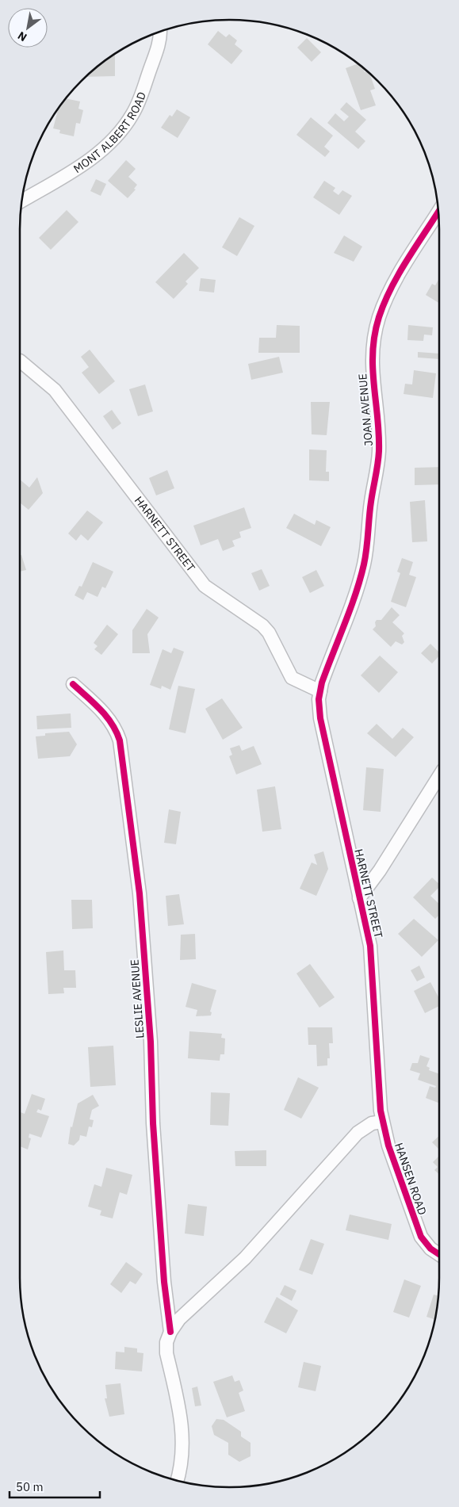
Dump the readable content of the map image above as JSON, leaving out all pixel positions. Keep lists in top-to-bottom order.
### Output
{
  "streets": {
    "street": [
      "MONT ALBERT ROAD",
      "JOAN AVENUE",
      "HARNETT STREET",
      "LESLIE AVENUE",
      "HANSEN ROAD"
    ]
  },
  "crossings": [
    ["JOAN AVENUE", "HARNETT STREET"],
    ["HARNETT STREET", "HANSEN ROAD"]
  ],
  "scale_bar": "50 m",
  "north": "bottom left"
}
